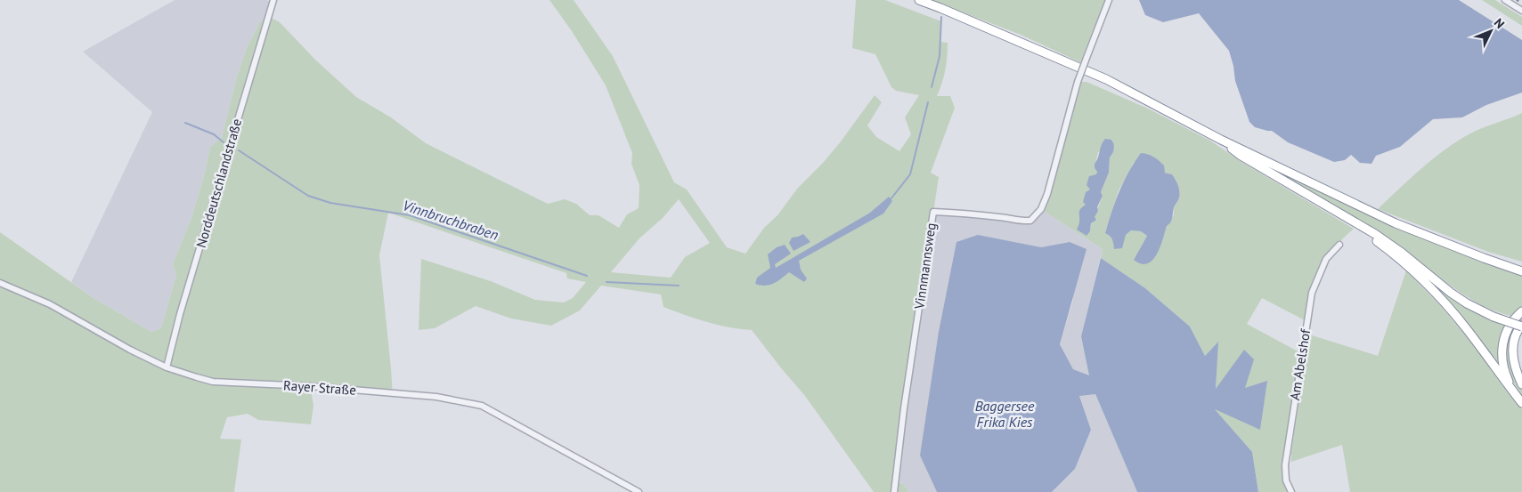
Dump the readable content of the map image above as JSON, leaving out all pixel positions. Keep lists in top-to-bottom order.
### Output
{
  "streets": {
    "street": [
      "Norddeutschlandstraße",
      "Vinnmannsweg",
      "Am Abelshof",
      "Rayer Straße"
    ]
  },
  "crossings": [
    ["Norddeutschlandstraße", "Rayer Straße"]
  ],
  "water": ["Vinnbruchbraben", "Baggersee Frika Kies"],
  "north": "top right"
}
